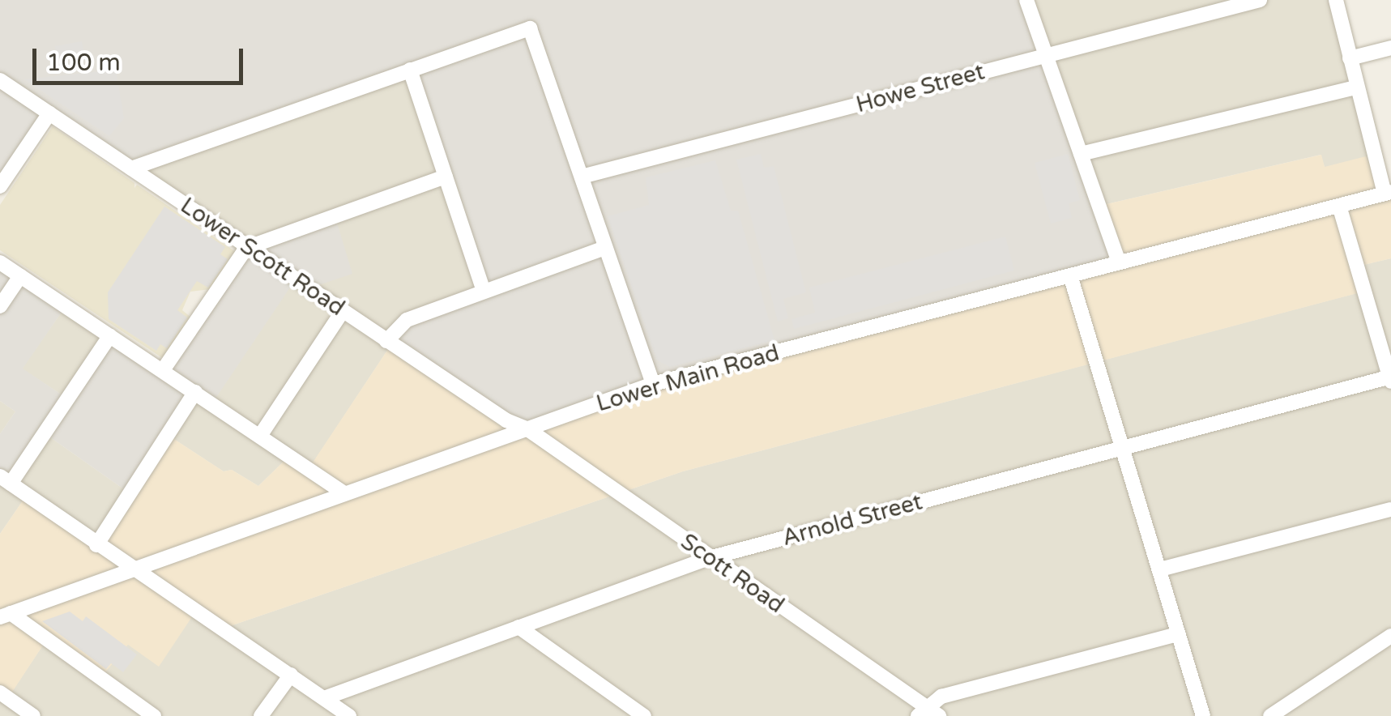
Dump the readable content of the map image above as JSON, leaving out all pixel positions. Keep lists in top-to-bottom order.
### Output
{
  "streets": {
    "street": [
      "Howe Street",
      "Lower Scott Road",
      "Lower Main Road",
      "Arnold Street",
      "Scott Road"
    ]
  },
  "crossings": [
    ["Lower Scott Road", "Lower Main Road"],
    ["Lower Scott Road", "Scott Road"],
    ["Lower Main Road", "Scott Road"],
    ["Arnold Street", "Scott Road"]
  ],
  "scale_bar": "100 m"
}
